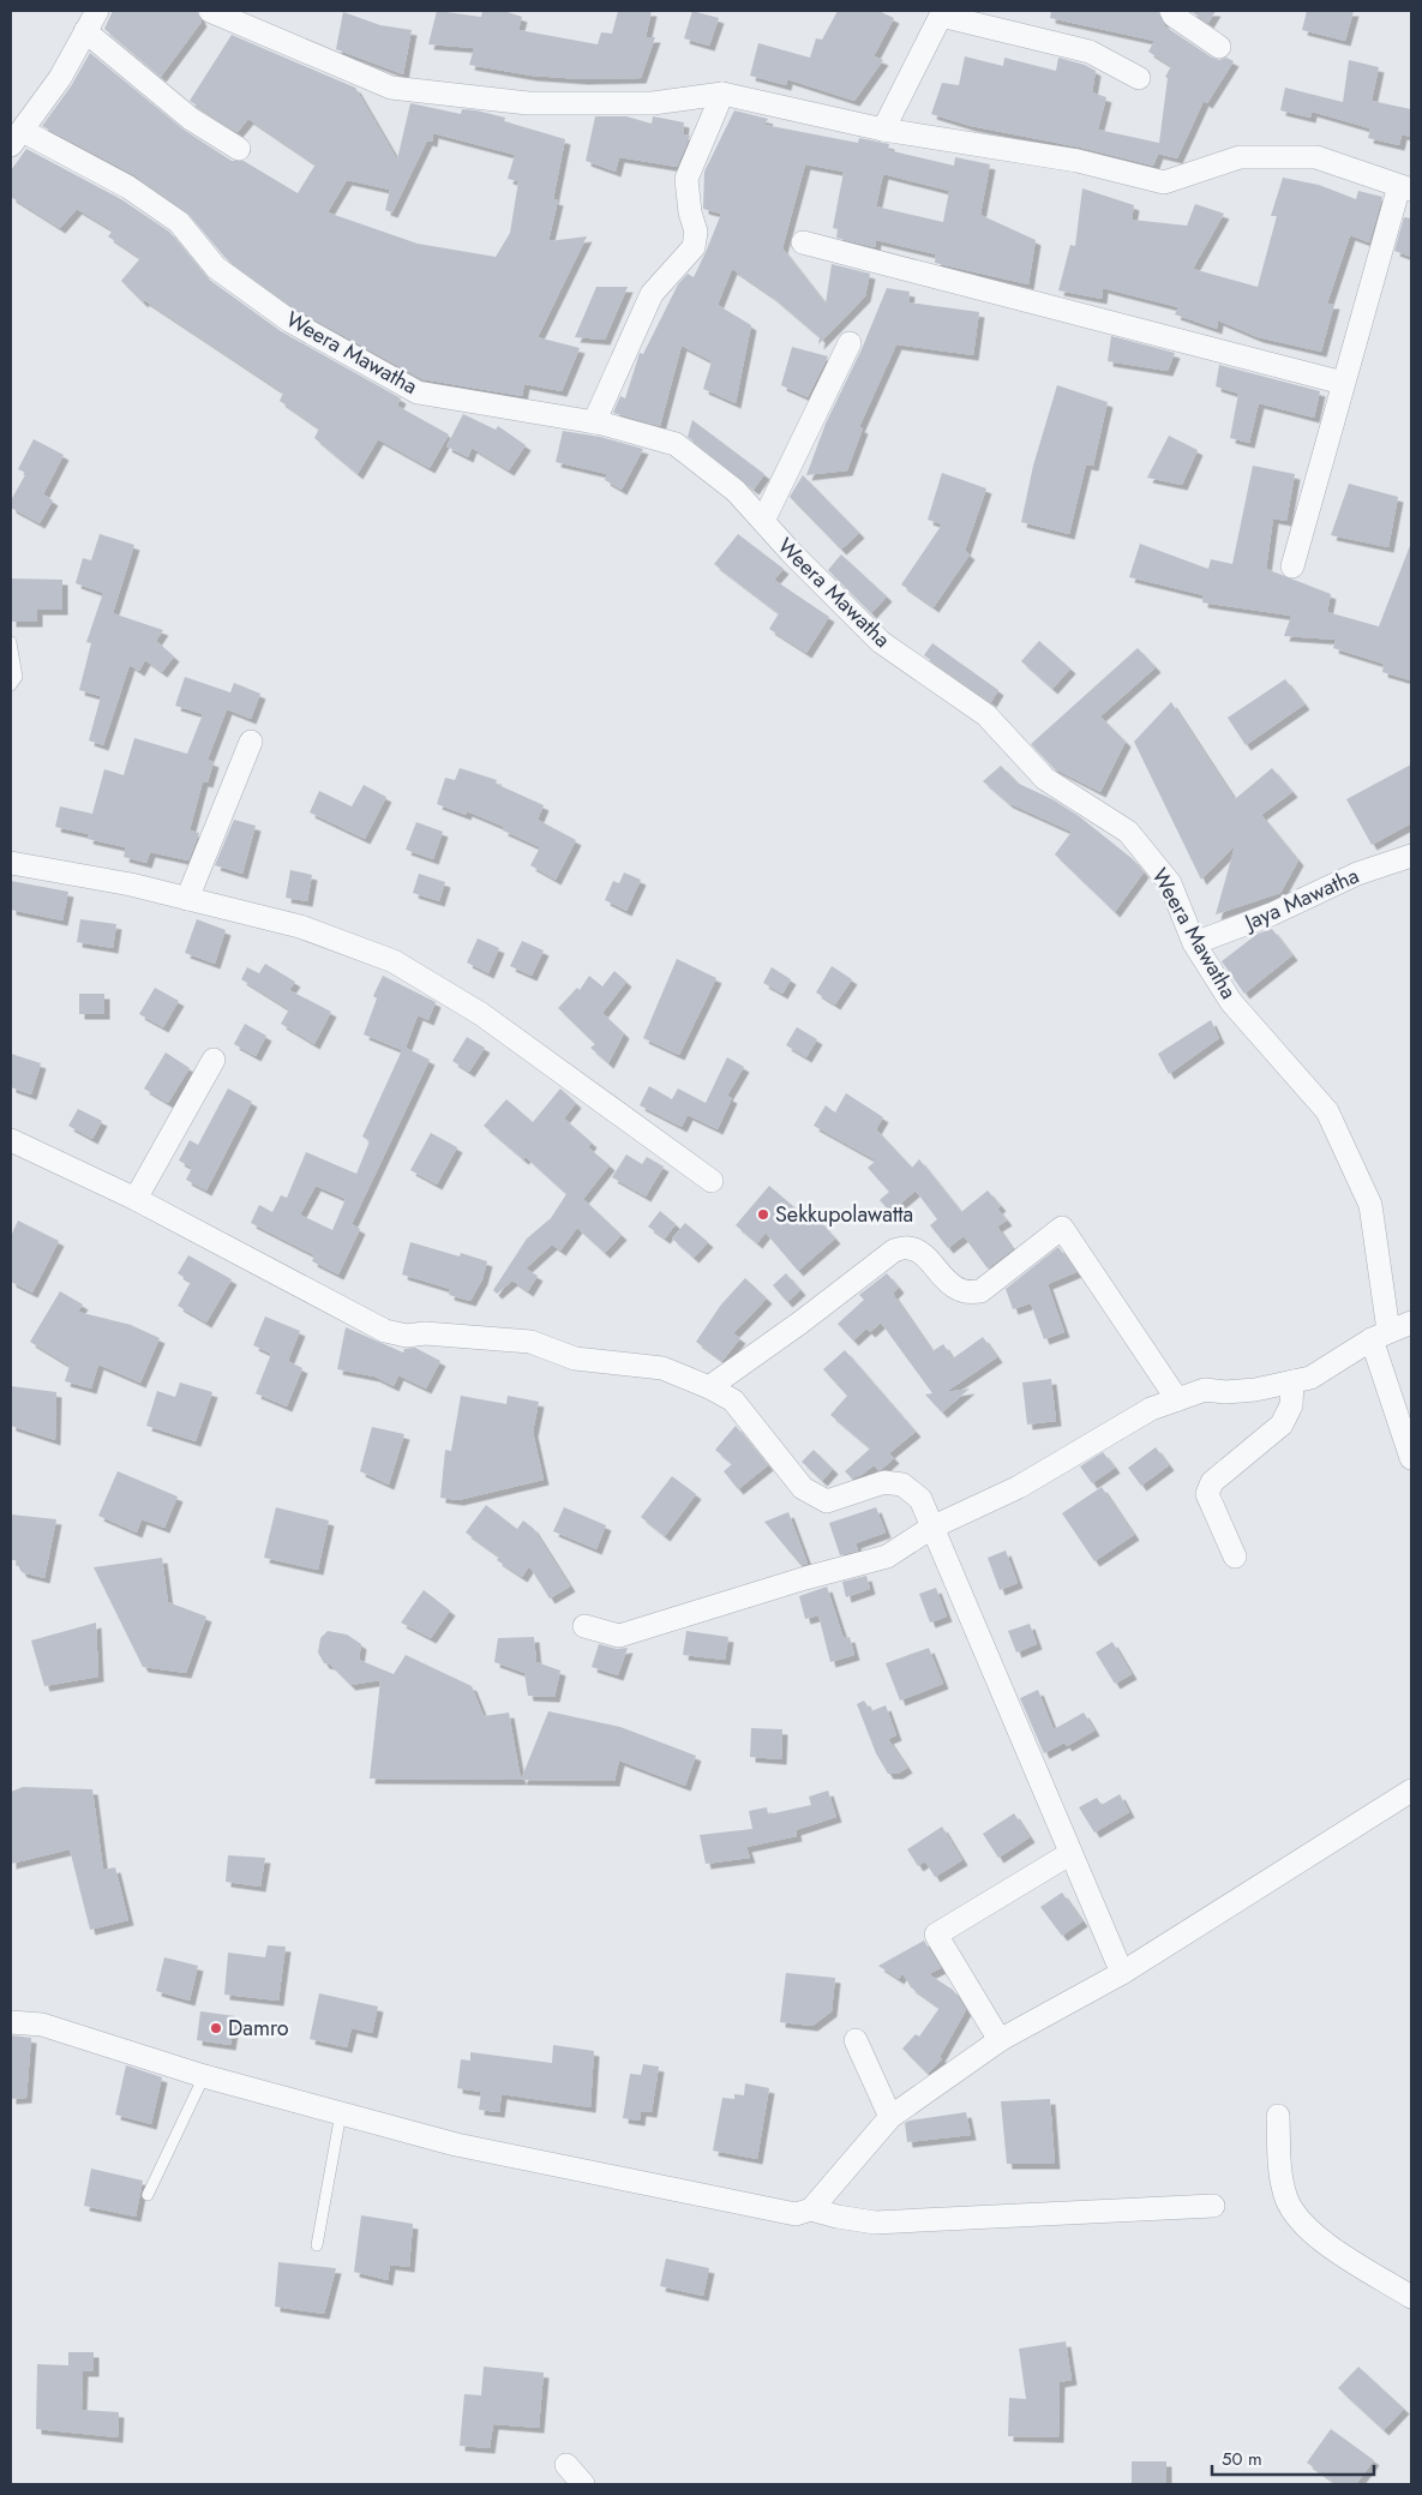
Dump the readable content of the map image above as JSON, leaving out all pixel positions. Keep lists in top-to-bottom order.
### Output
{
  "streets": {
    "street": ["Weera Mawatha", "Jaya Mawatha"]
  },
  "crossings": [
    ["Weera Mawatha", "Jaya Mawatha"]
  ],
  "places": ["Sekkupolawatta", "Damro"],
  "scale_bar": "50 m"
}
